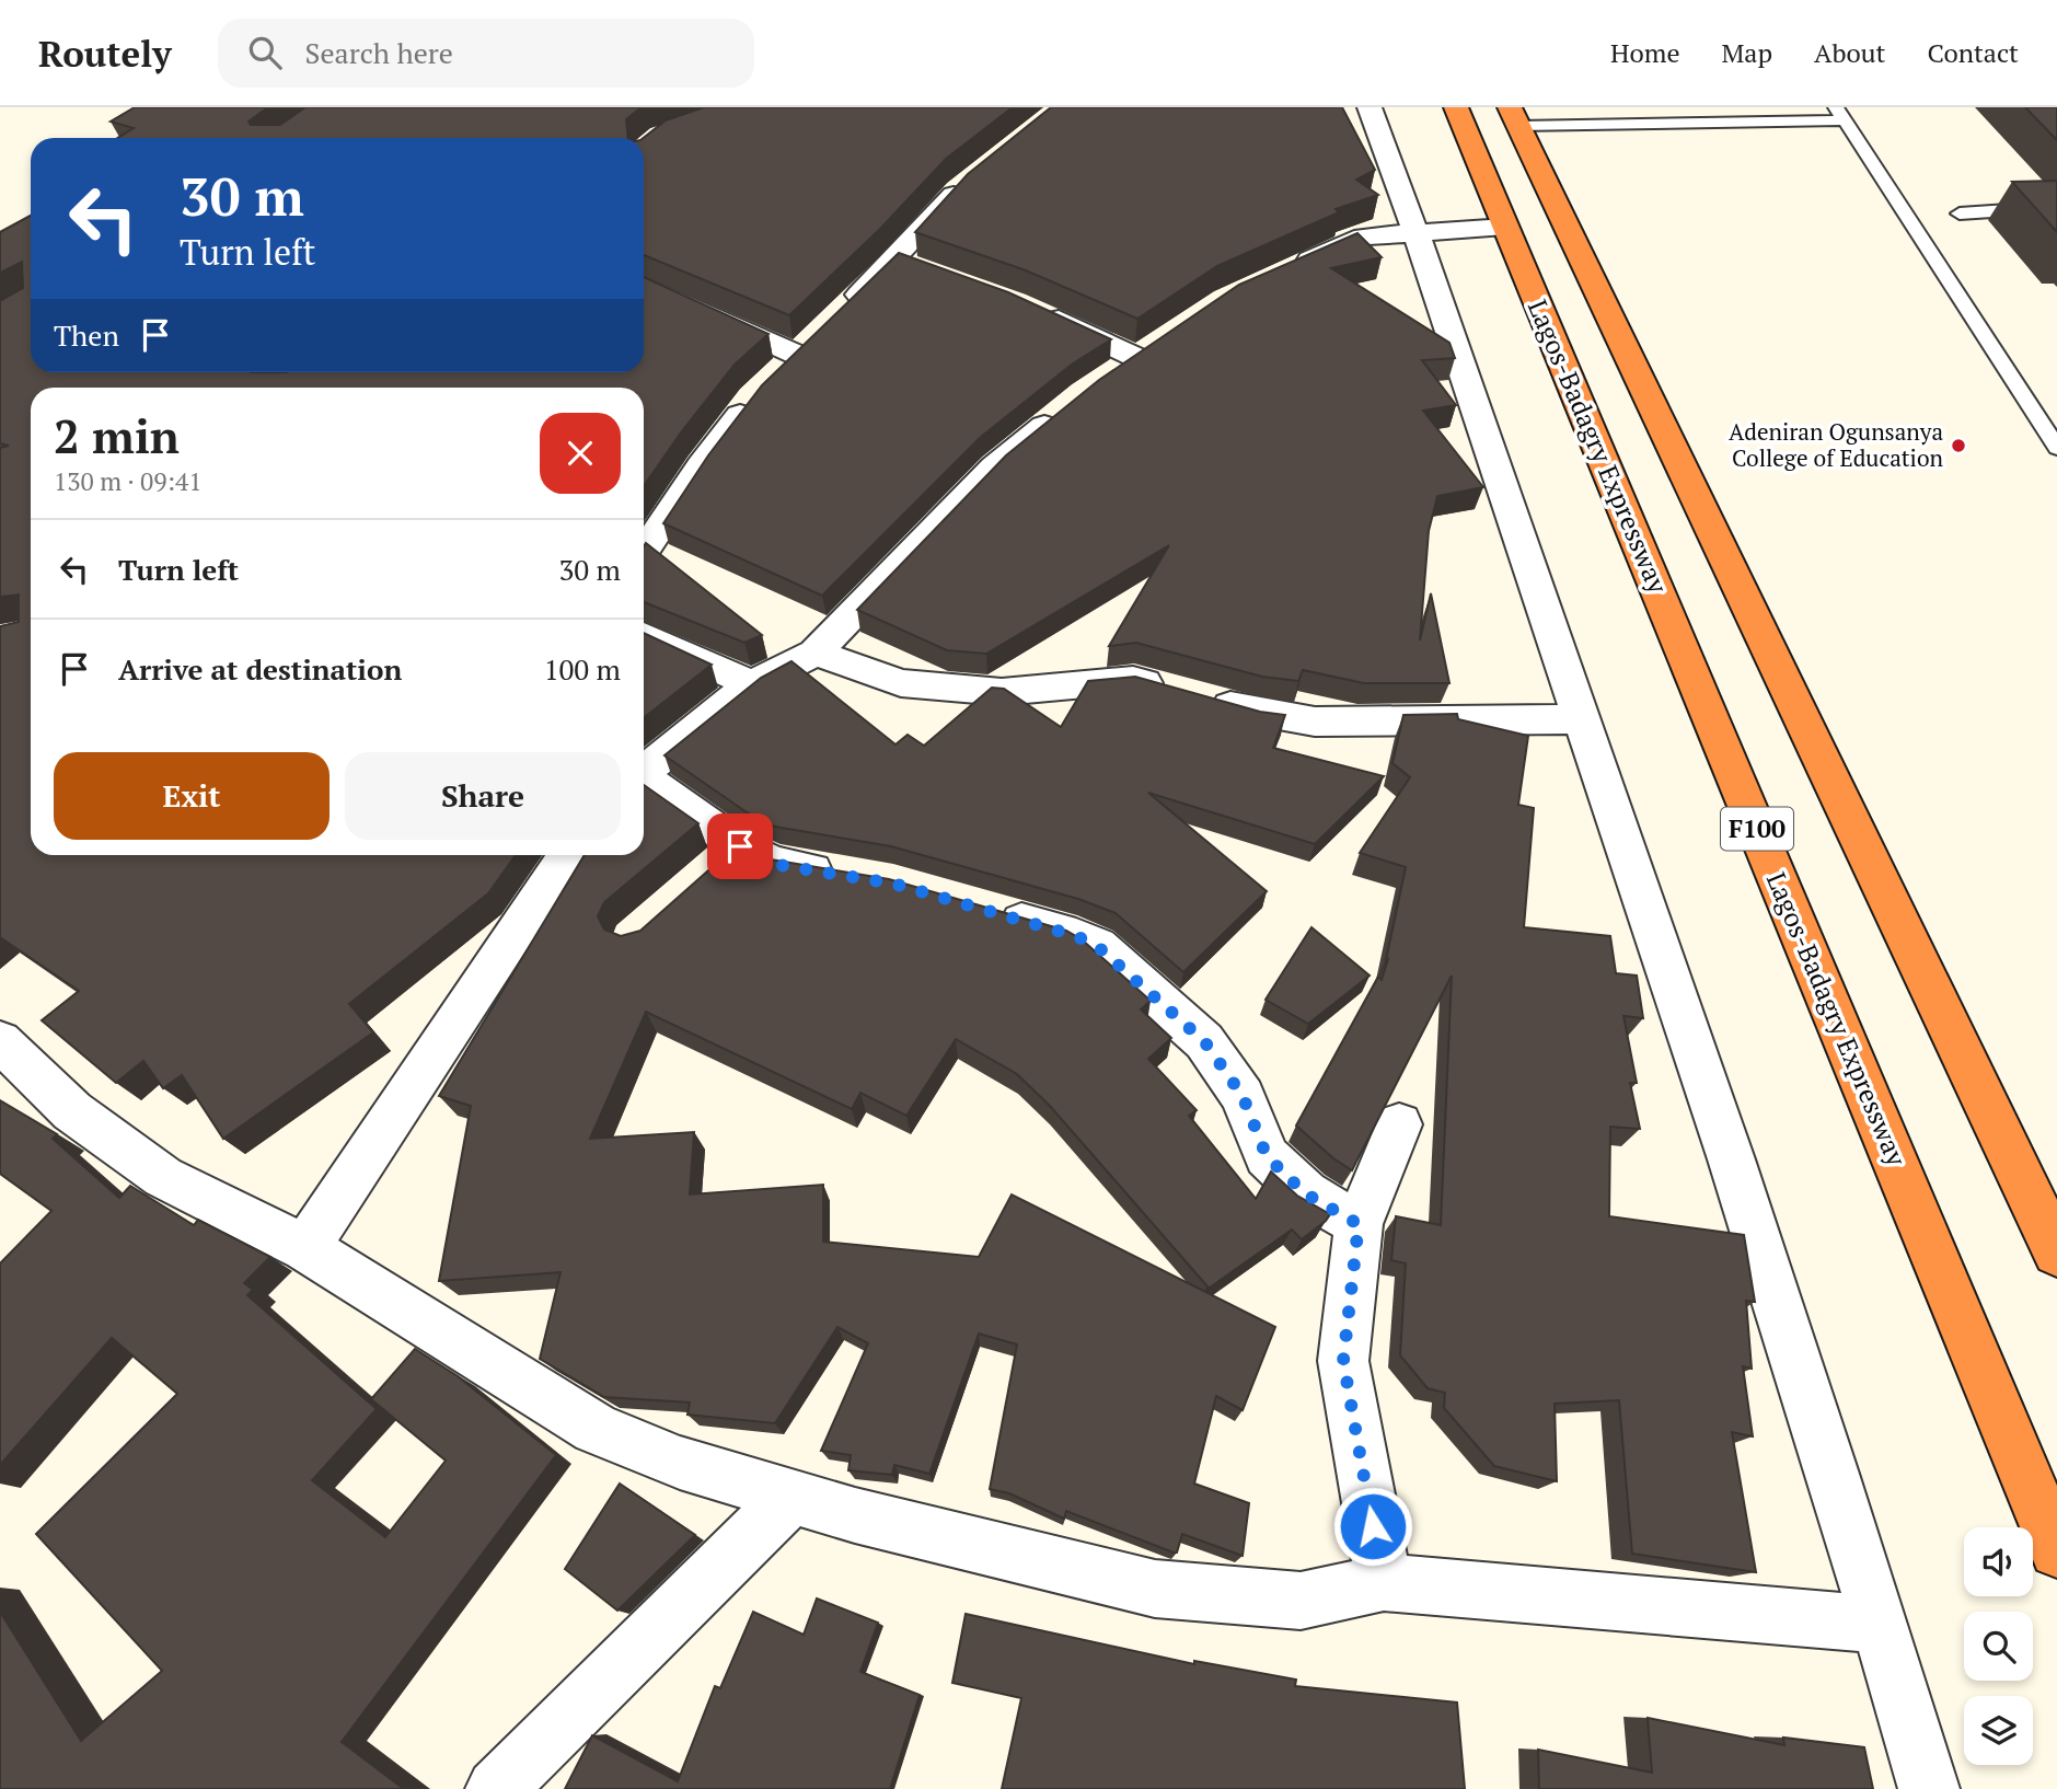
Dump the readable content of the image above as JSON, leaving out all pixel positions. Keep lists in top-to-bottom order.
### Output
{
  "streets": {
    "highway": ["Lagos-Badagry Expressway", "F100"]
  },
  "places": ["Adeniran Ogunsanya College of Education"],
  "page": {
    "header": "Routely",
    "search": "Search here",
    "nav": [
      "Home",
      "Map",
      "About",
      "Contact"
    ],
    "turn": ["30 m", "Turn left"],
    "then": "Then",
    "heading": ["2 min", "130 m · 09:41"],
    "list": [
      {
        "name": "Turn left",
        "value": "30 m"
      },
      {
        "name": "Arrive at destination",
        "value": "100 m"
      }
    ],
    "buttons": ["Exit", "Share"]
  }
}
